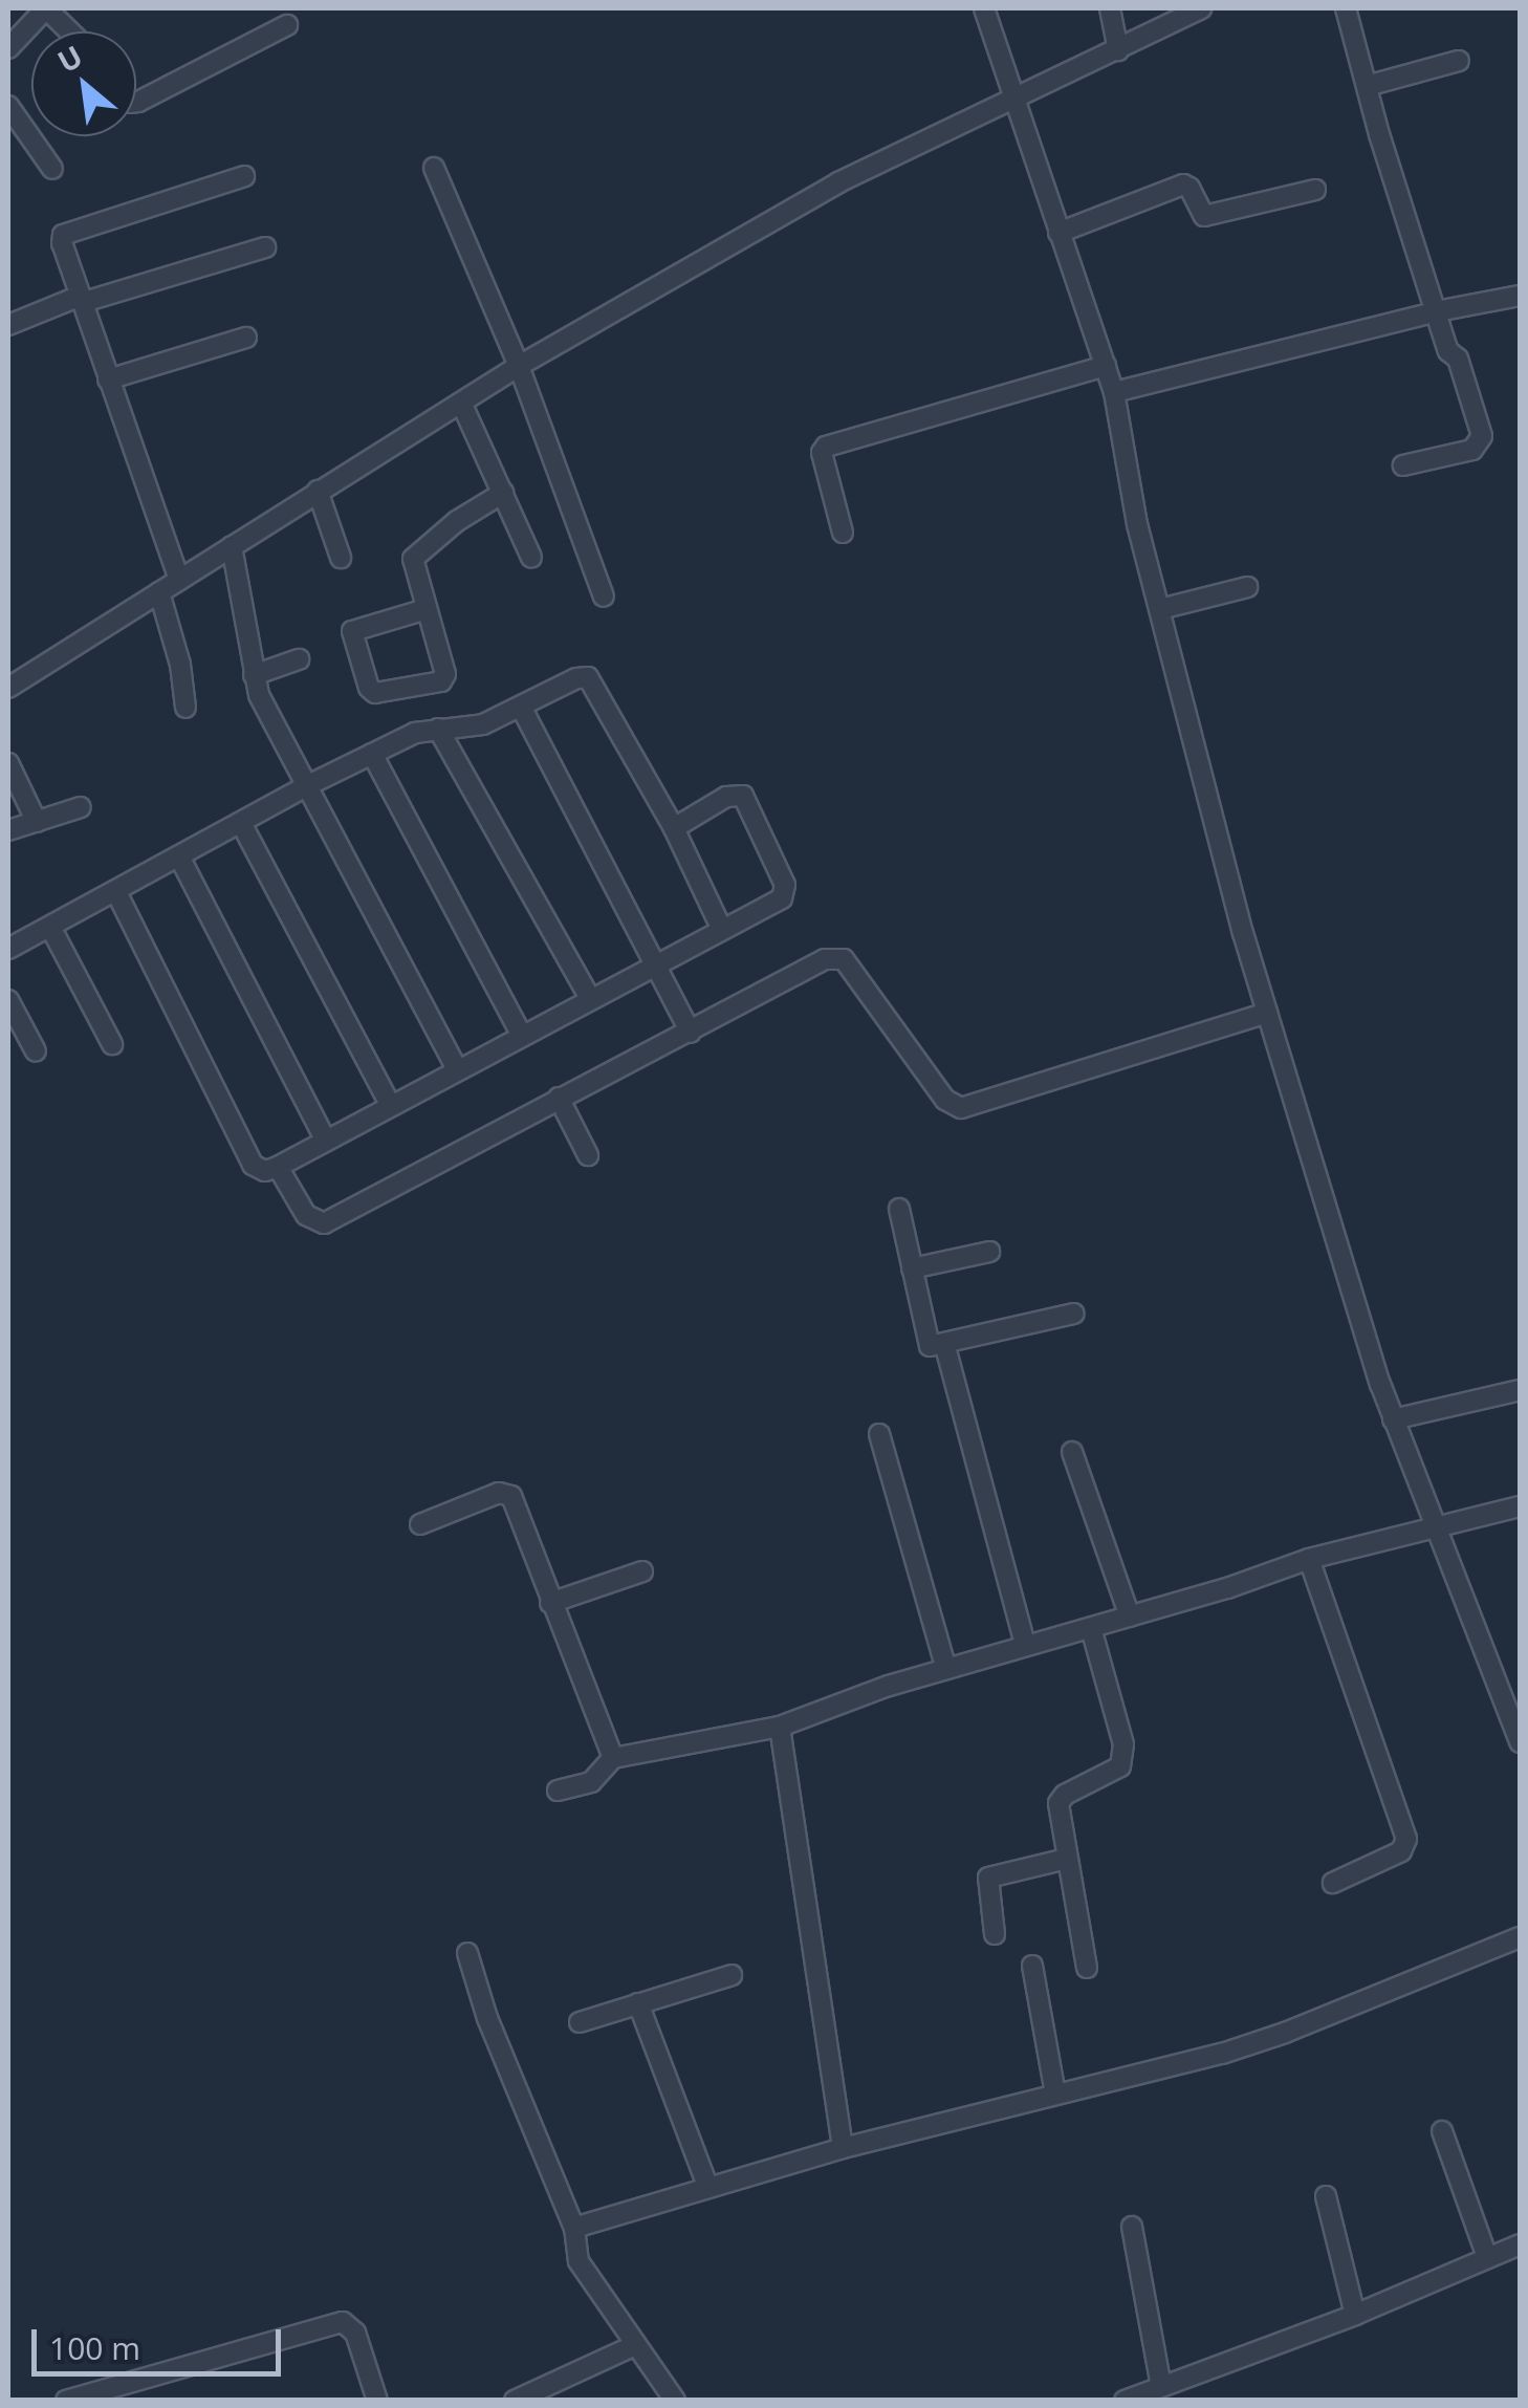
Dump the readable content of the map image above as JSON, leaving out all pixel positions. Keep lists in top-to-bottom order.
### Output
{
  "scale_bar": "100 m",
  "north": "top left"
}
